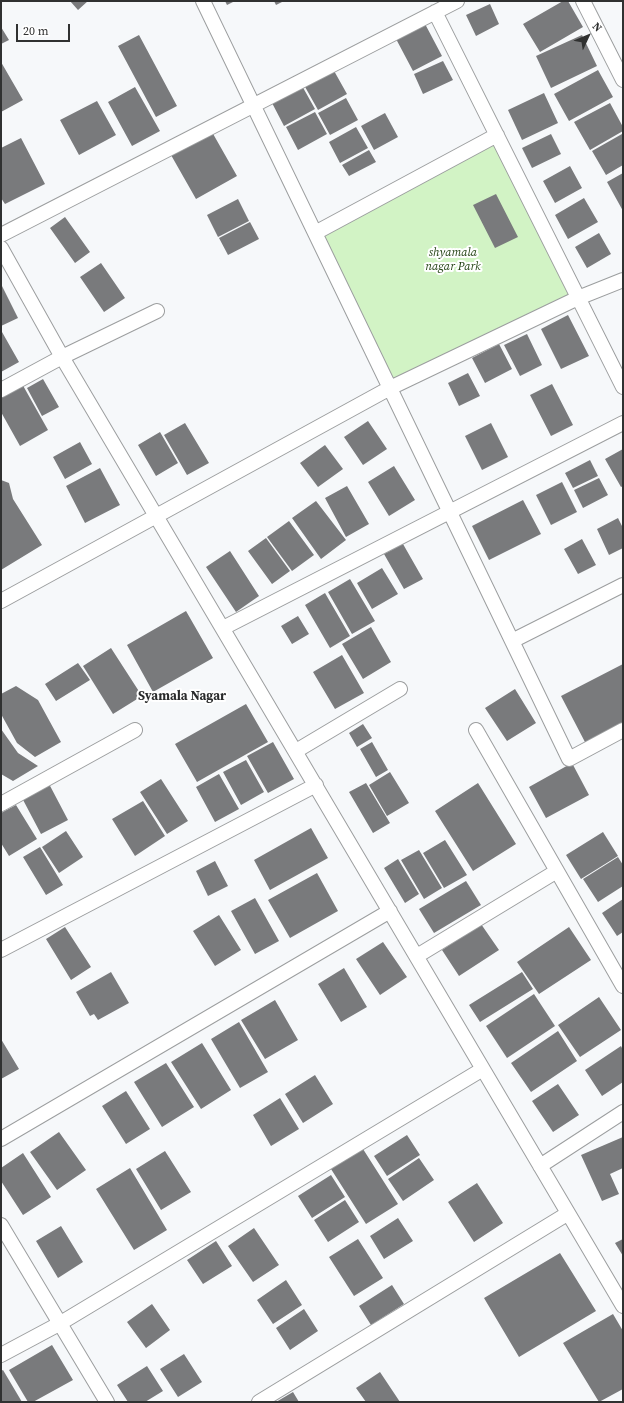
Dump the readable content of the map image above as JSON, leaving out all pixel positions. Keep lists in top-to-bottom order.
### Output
{
  "districts": ["Syamala Nagar"],
  "parks": ["shyamala nagar Park"],
  "scale_bar": "20 m",
  "north": "top right"
}
